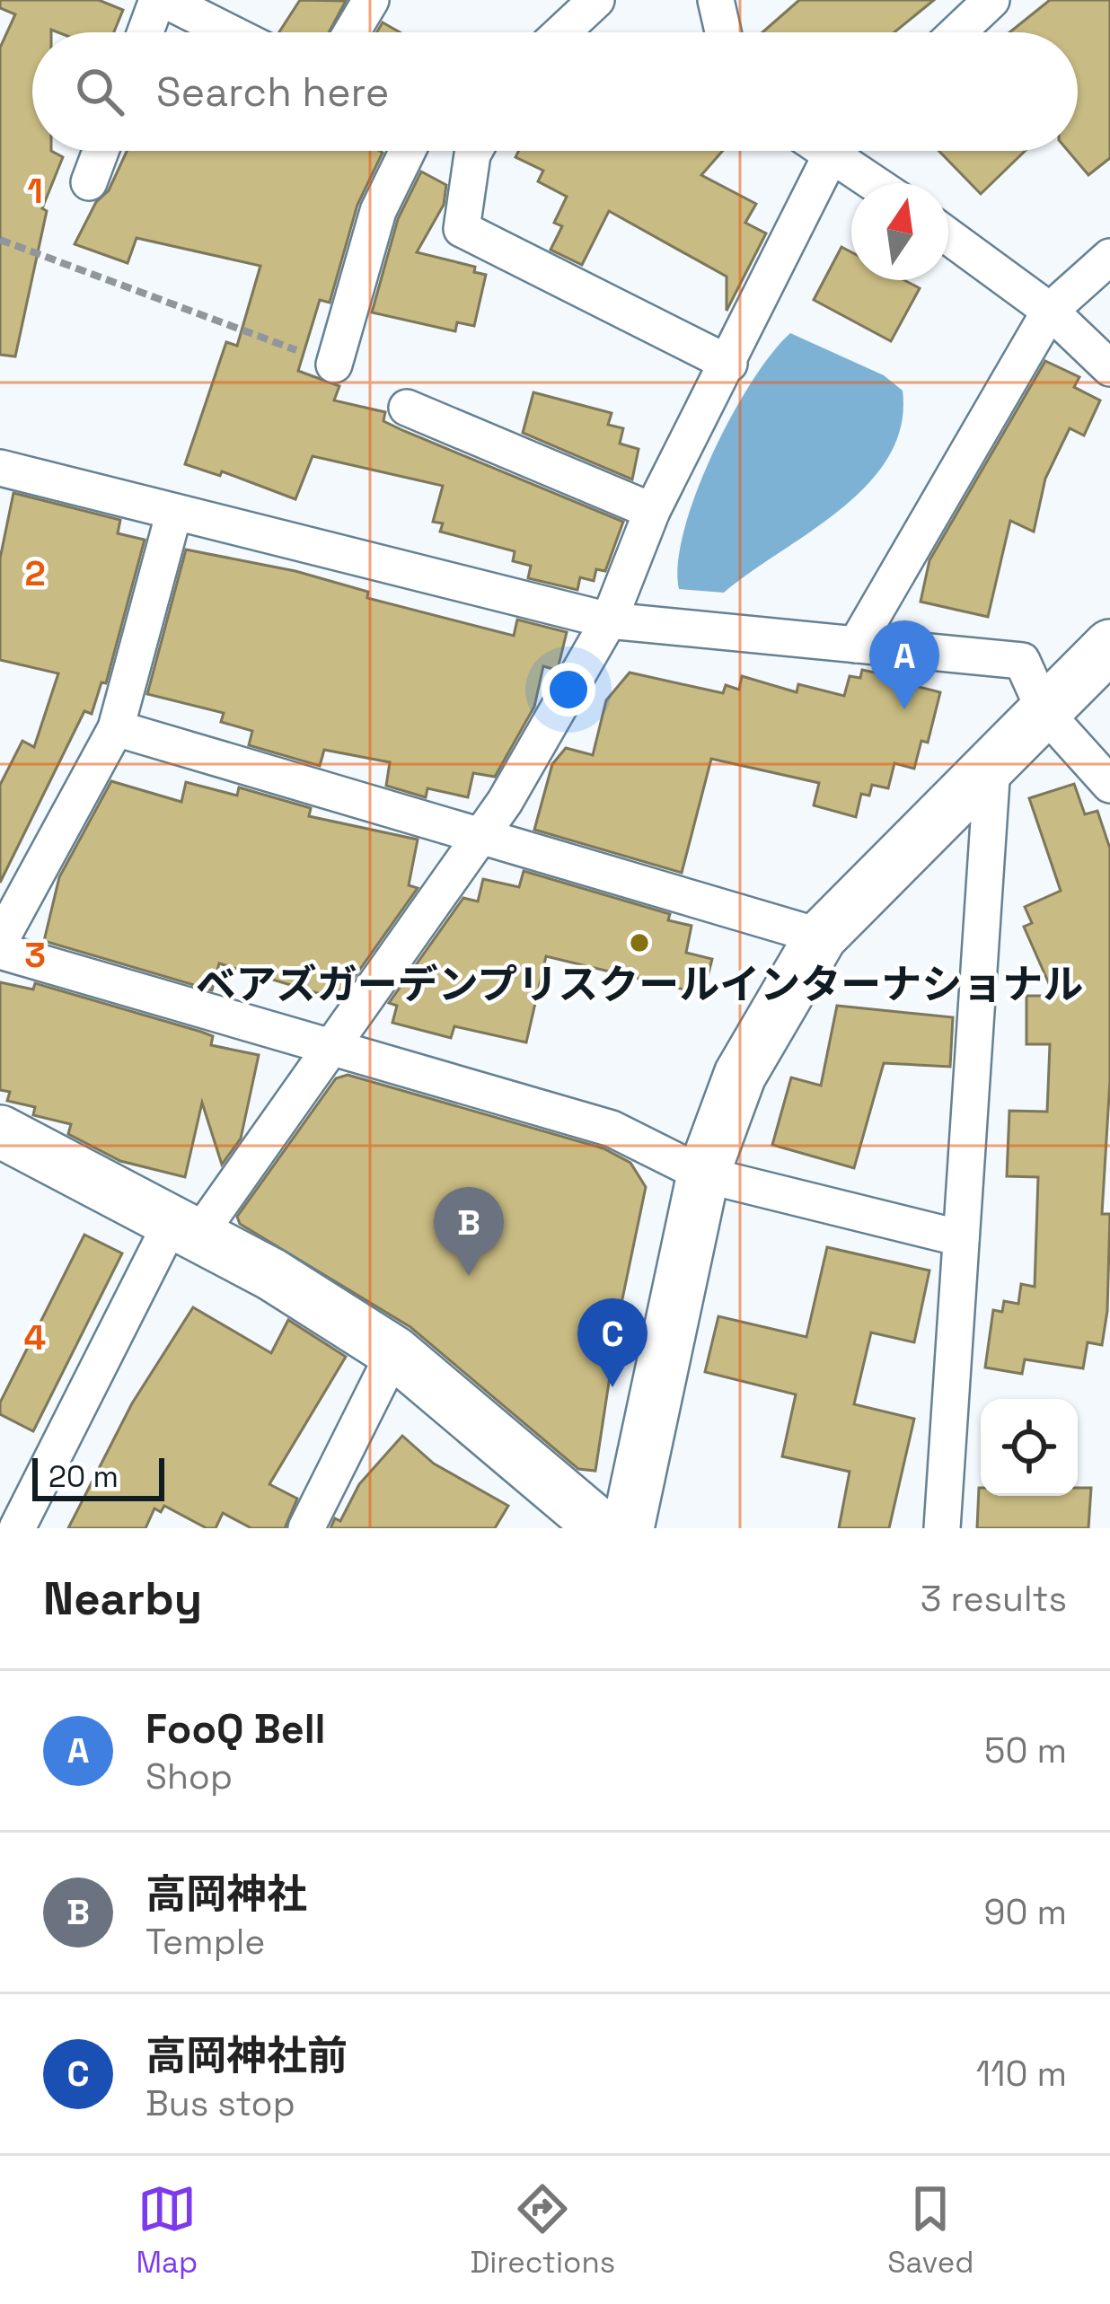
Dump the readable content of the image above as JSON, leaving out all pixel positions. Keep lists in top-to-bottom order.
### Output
{
  "places": ["ベアズガーデンプリスクールインターナショナル"],
  "scale_bar": "20 m",
  "north": "top",
  "page": {
    "search": "Search here",
    "pins": ["A", "B", "C"],
    "scale": "20 m",
    "heading": ["Nearby", "3 results"],
    "list": [
      {
        "mark": "A",
        "name": "FooQ Bell",
        "note": "Shop",
        "value": "50 m"
      },
      {
        "mark": "B",
        "name": "高岡神社",
        "note": "Temple",
        "value": "90 m"
      },
      {
        "mark": "C",
        "name": "高岡神社前",
        "note": "Bus stop",
        "value": "110 m"
      }
    ],
    "nav": ["Map", "Directions", "Saved"]
  },
  "grid": {
    "rows": [
      "1",
      "2",
      "3",
      "4"
    ]
  }
}
